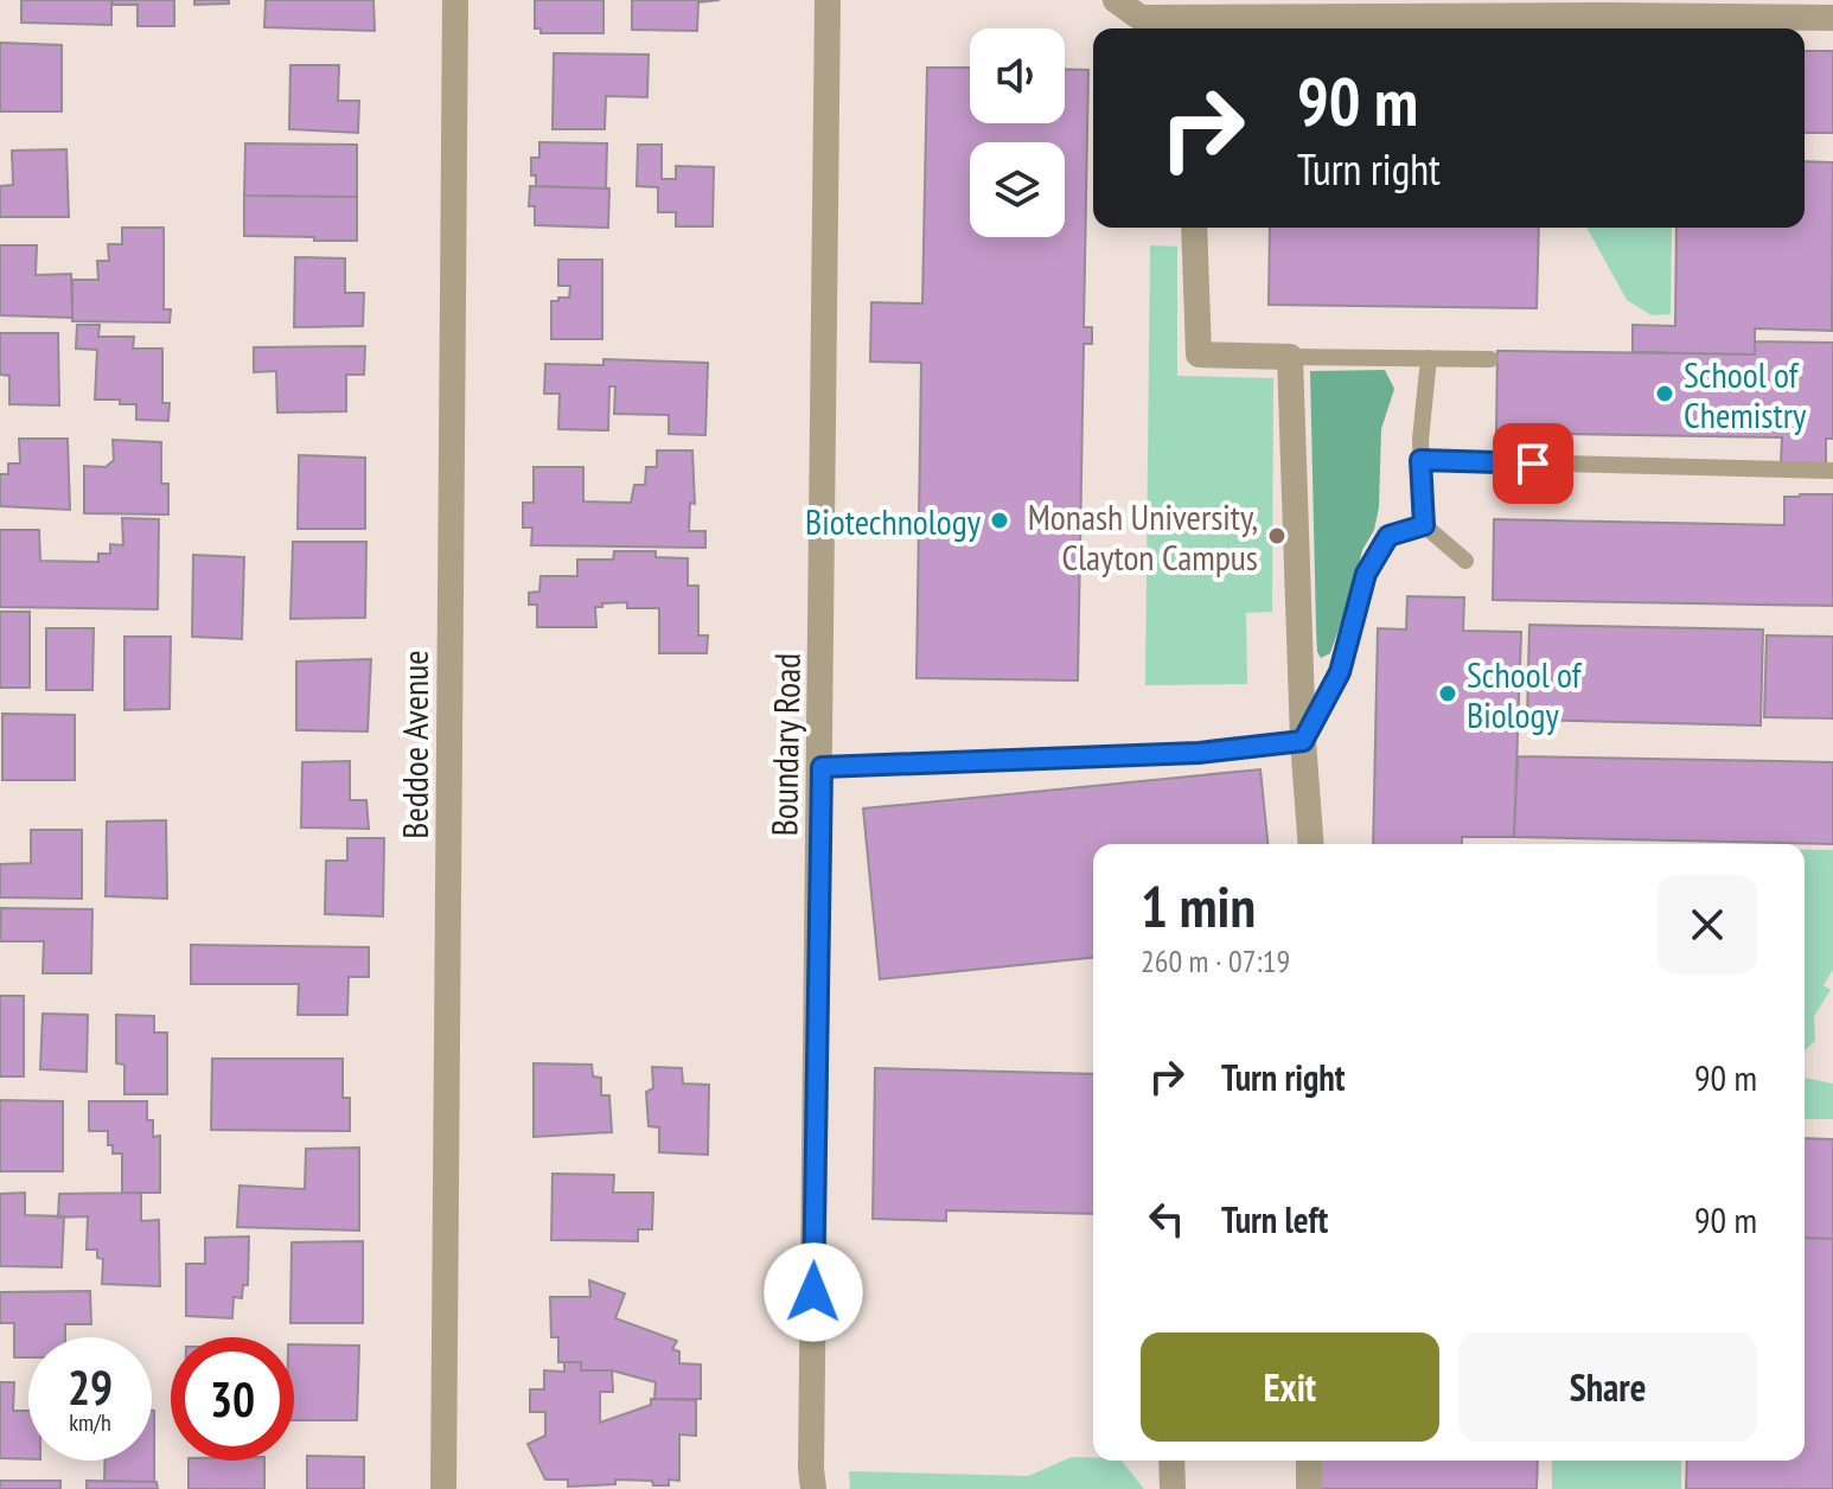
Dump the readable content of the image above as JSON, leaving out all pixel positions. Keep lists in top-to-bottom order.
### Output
{
  "streets": {
    "street": ["Beddoe Avenue", "Boundary Road"]
  },
  "places": [
    "School of Chemistry",
    "Biotechnology",
    "Monash University, Clayton Campus",
    "School of Biology"
  ],
  "page": {
    "turn": ["90 m", "Turn right"],
    "heading": ["1 min", "260 m · 07:19"],
    "list": [
      {
        "name": "Turn right",
        "value": "90 m"
      },
      {
        "name": "Turn left",
        "value": "90 m"
      }
    ],
    "buttons": ["Exit", "Share"],
    "speed": "29 km/h",
    "limit": "30"
  }
}
